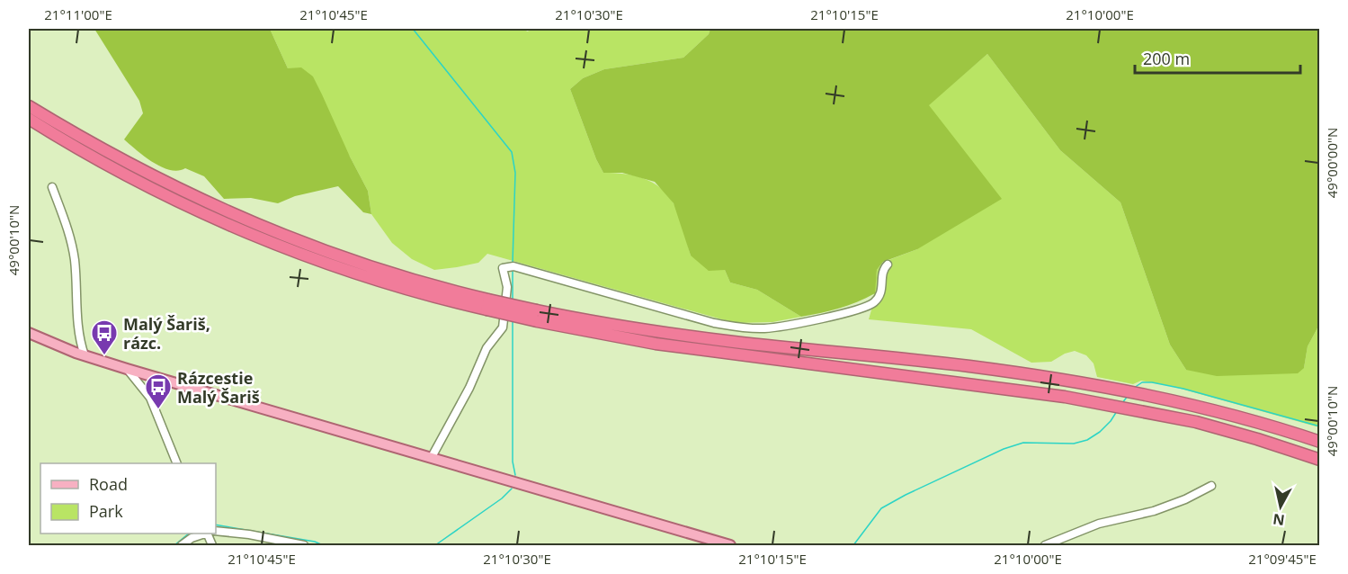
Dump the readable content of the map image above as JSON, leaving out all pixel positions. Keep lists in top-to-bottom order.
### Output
{
  "places": {
    "bus stop": ["Malý Šariš, rázc.", "Rázcestie Malý Šariš"]
  },
  "legend": ["Road", "Park"],
  "scale_bar": "200 m",
  "north": "bottom",
  "coordinates": [
    "21°11'00\"E",
    "21°10'45\"E",
    "21°10'30\"E",
    "21°10'15\"E",
    "21°10'00\"E",
    "49°00'00\"N",
    "49°00'10\"N",
    "21°09'45\"E"
  ]
}
